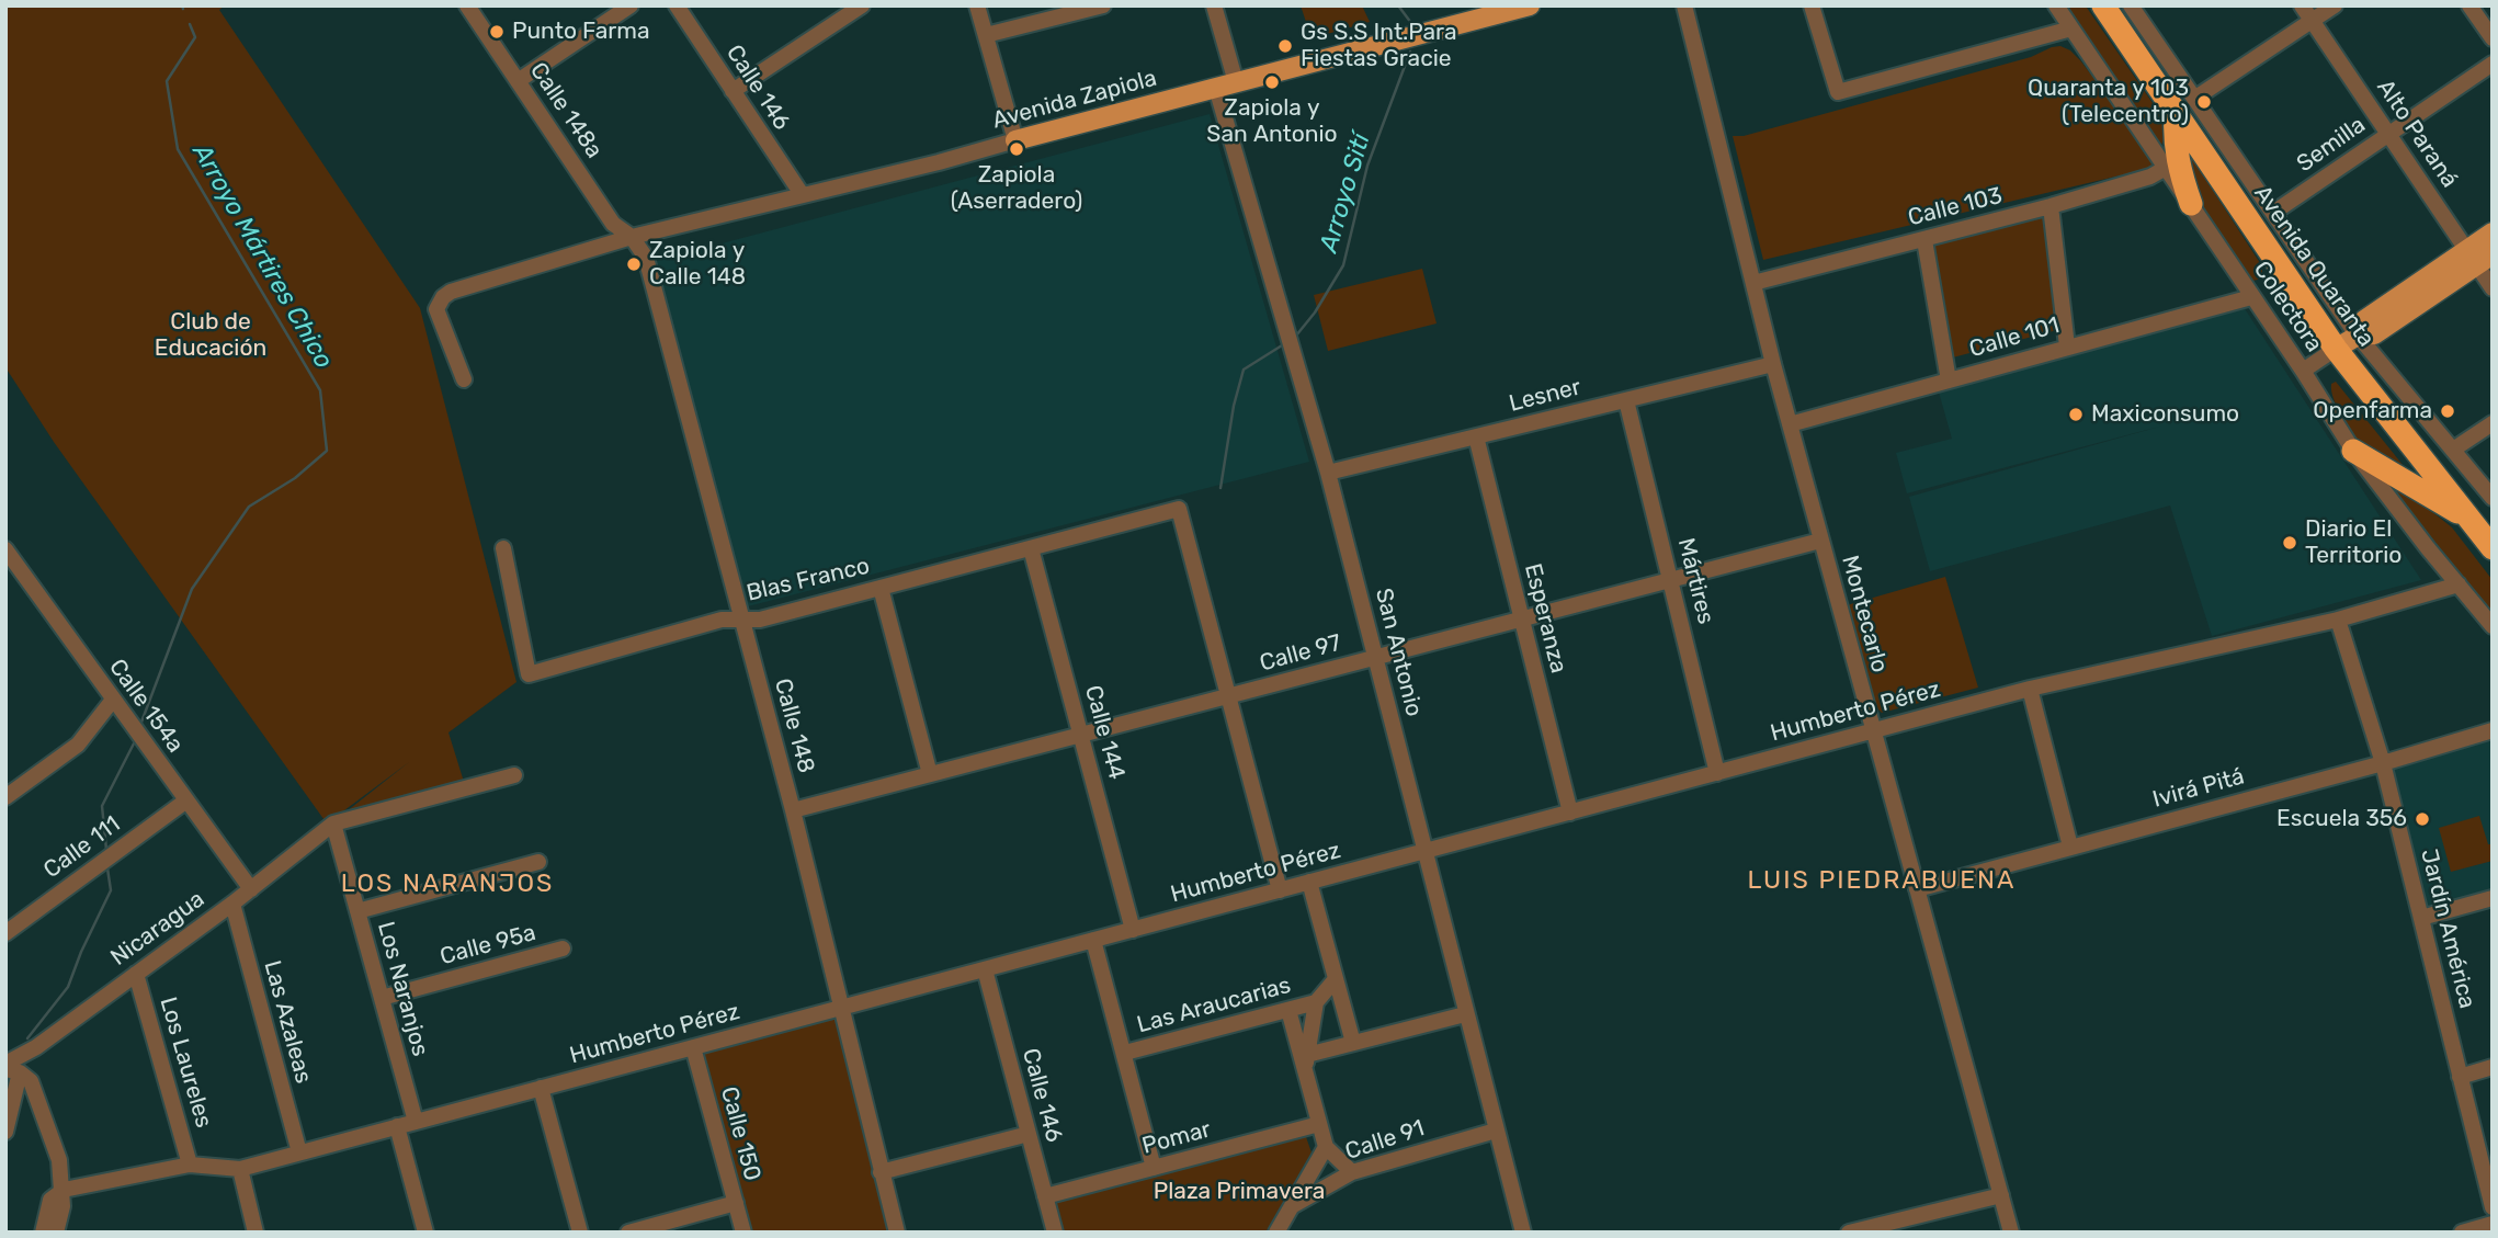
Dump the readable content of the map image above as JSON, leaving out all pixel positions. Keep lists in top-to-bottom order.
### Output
{
  "streets": {
    "highway": ["Avenida Quaranta"],
    "main road": ["Avenida Zapiola"],
    "street": [
      "Calle 146",
      "Calle 148a",
      "Alto Paraná",
      "Semilla",
      "Calle 103",
      "Colectora",
      "Calle 101",
      "Lesner",
      "Blas Franco",
      "Mártires",
      "Montecarlo",
      "Esperanza",
      "San Antonio",
      "Calle 97",
      "Calle 154a",
      "Humberto Pérez",
      "Calle 148",
      "Calle 144",
      "Ivirá Pitá",
      "Calle 111",
      "Nicaragua",
      "Jardín América",
      "Calle 95a",
      "Los Naranjos",
      "Las Araucarias",
      "Las Azaleas",
      "Los Laureles",
      "Calle 150",
      "Pomar",
      "Calle 91"
    ]
  },
  "crossings": [
    ["Calle 146", "Avenida Zapiola"],
    ["Calle 146", "Humberto Pérez"],
    ["Calle 146", "Pomar"],
    ["Avenida Zapiola", "Calle 148a"],
    ["Avenida Zapiola", "San Antonio"],
    ["Avenida Zapiola", "Calle 148"],
    ["Calle 148a", "Calle 148"],
    ["Alto Paraná", "Semilla"],
    ["Semilla", "Colectora"],
    ["Calle 103", "Colectora"],
    ["Calle 103", "Montecarlo"],
    ["Colectora", "Calle 101"],
    ["Colectora", "Humberto Pérez"],
    ["Calle 101", "Montecarlo"],
    ["Lesner", "Mártires"],
    ["Lesner", "Montecarlo"],
    ["Lesner", "Esperanza"],
    ["Lesner", "San Antonio"],
    ["Blas Franco", "Calle 97"],
    ["Blas Franco", "Calle 148"],
    ["Blas Franco", "Calle 144"],
    ["Mártires", "Calle 97"],
    ["Mártires", "Humberto Pérez"],
    ["Montecarlo", "Calle 97"],
    ["Montecarlo", "Humberto Pérez"],
    ["Montecarlo", "Ivirá Pitá"],
    ["Esperanza", "Calle 97"],
    ["Esperanza", "Humberto Pérez"],
    ["San Antonio", "Calle 97"],
    ["San Antonio", "Humberto Pérez"],
    ["San Antonio", "Calle 91"],
    ["Calle 97", "Calle 148"],
    ["Calle 97", "Calle 144"],
    ["Calle 154a", "Calle 111"],
    ["Calle 154a", "Nicaragua"],
    ["Humberto Pérez", "Calle 148"],
    ["Humberto Pérez", "Calle 144"],
    ["Humberto Pérez", "Jardín América"],
    ["Humberto Pérez", "Los Naranjos"],
    ["Humberto Pérez", "Las Azaleas"],
    ["Humberto Pérez", "Los Laureles"],
    ["Humberto Pérez", "Calle 150"],
    ["Ivirá Pitá", "Jardín América"],
    ["Nicaragua", "Los Naranjos"],
    ["Nicaragua", "Las Azaleas"],
    ["Nicaragua", "Los Laureles"],
    ["Calle 95a", "Los Naranjos"]
  ],
  "districts": ["LUIS PIEDRABUENA", "LOS NARANJOS"],
  "water": ["Arroyo Sití", "Arroyo Mártires Chico"],
  "parks": ["Club de Educación", "Plaza Primavera"],
  "places": [
    "Punto Farma",
    "Gs S.S Int.Para Fiestas Gracie",
    "Zapiola y San Antonio",
    "Quaranta y 103 (Telecentro)",
    "Zapiola (Aserradero)",
    "Zapiola y Calle 148",
    "Openfarma",
    "Maxiconsumo",
    "Diario El Territorio",
    "Escuela 356"
  ]
}
